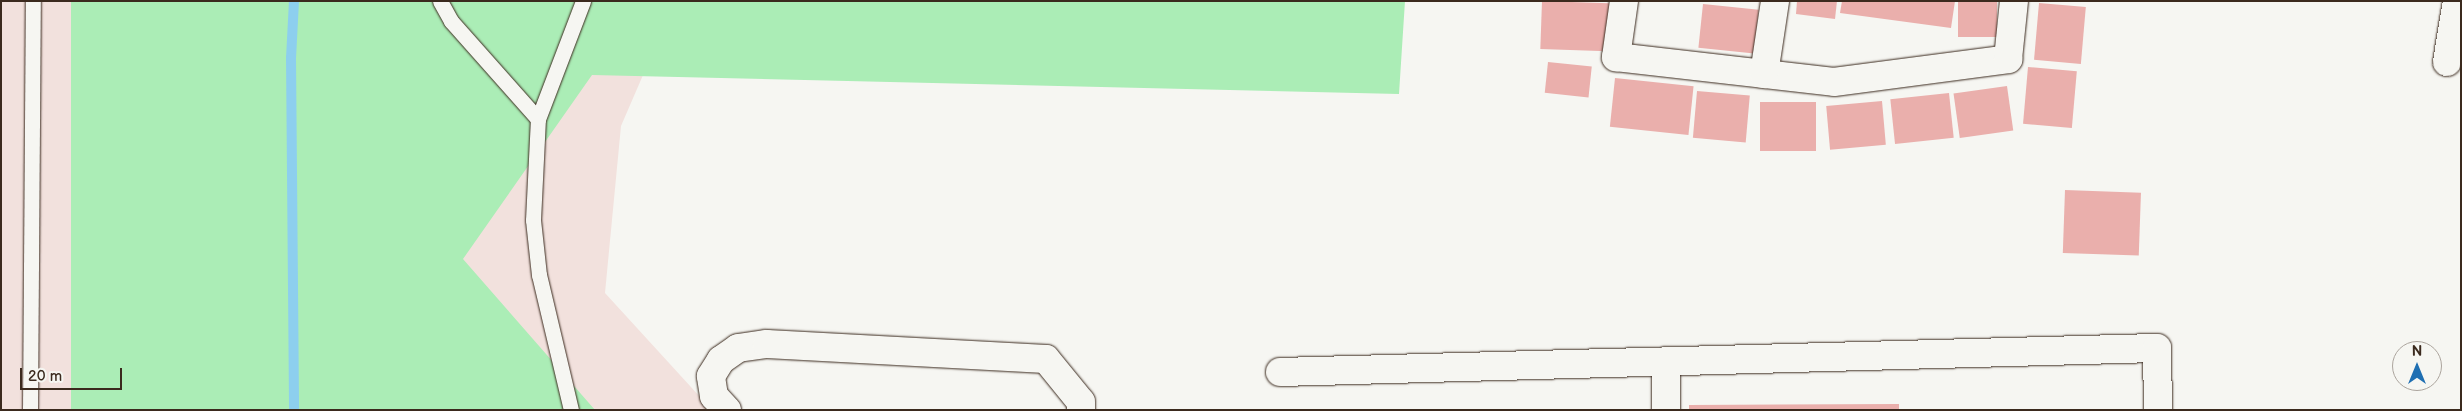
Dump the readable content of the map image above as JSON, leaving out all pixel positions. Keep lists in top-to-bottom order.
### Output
{
  "scale_bar": "20 m",
  "north": "top"
}
